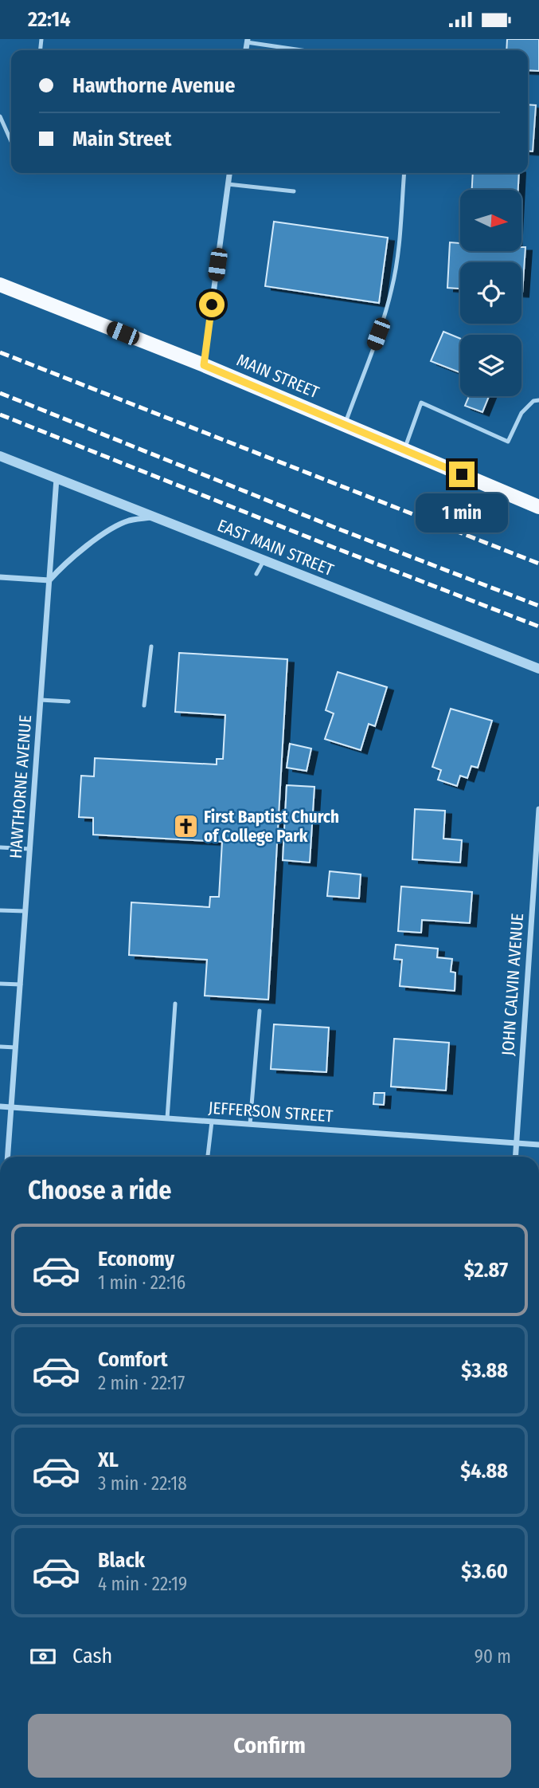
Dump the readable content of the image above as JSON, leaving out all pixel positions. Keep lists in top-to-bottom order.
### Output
{
  "streets": {
    "main road": ["MAIN STREET"],
    "street": [
      "EAST MAIN STREET",
      "HAWTHORNE AVENUE",
      "JOHN CALVIN AVENUE",
      "JEFFERSON STREET"
    ]
  },
  "crossings": [
    ["EAST MAIN STREET", "HAWTHORNE AVENUE"],
    ["HAWTHORNE AVENUE", "JEFFERSON STREET"],
    ["JOHN CALVIN AVENUE", "JEFFERSON STREET"]
  ],
  "places": {
    "church": ["First Baptist Church of College Park"]
  },
  "north": "right",
  "page": {
    "status": "22:14",
    "banner": ["Hawthorne Avenue", "Main Street"],
    "bubble": "1 min",
    "heading": "Choose a ride",
    "list": [
      {
        "name": "Economy",
        "note": "1 min · 22:16",
        "value": "$2.87"
      },
      {
        "name": "Comfort",
        "note": "2 min · 22:17",
        "value": "$3.88"
      },
      {
        "name": "XL",
        "note": "3 min · 22:18",
        "value": "$4.88"
      },
      {
        "name": "Black",
        "note": "4 min · 22:19",
        "value": "$3.60"
      }
    ],
    "pay": ["Cash", "90 m"],
    "buttons": "Confirm"
  }
}
